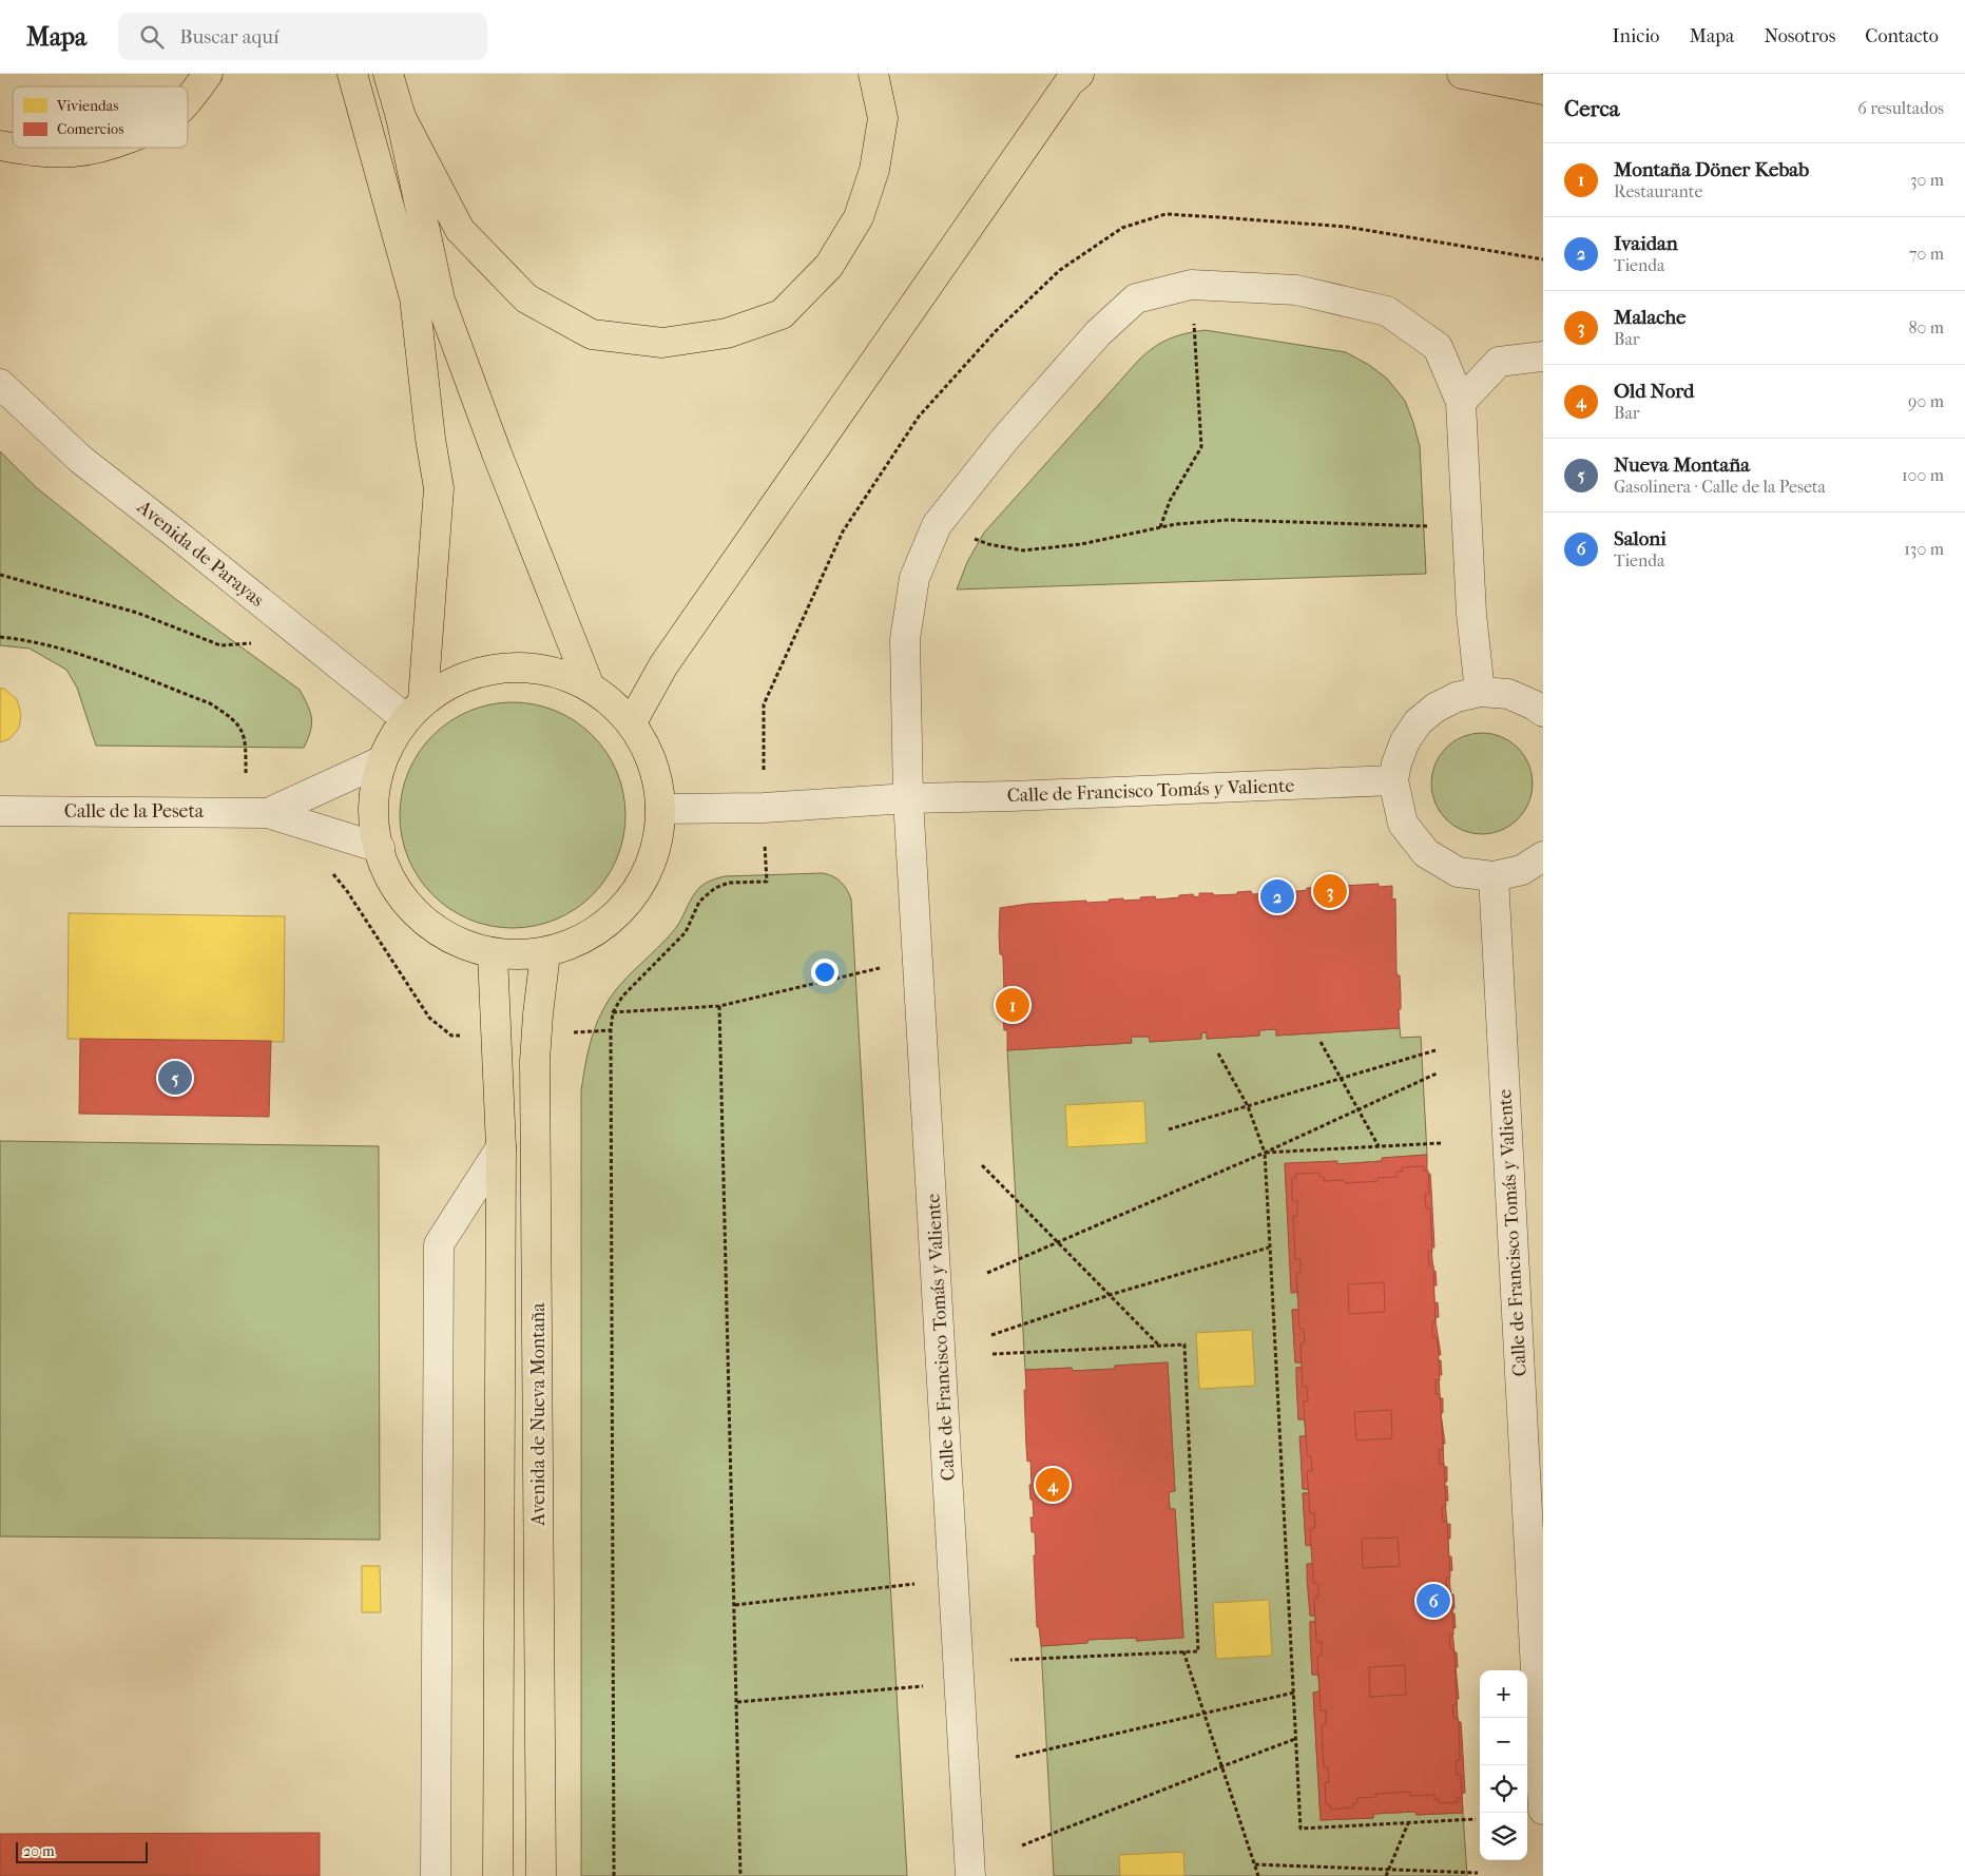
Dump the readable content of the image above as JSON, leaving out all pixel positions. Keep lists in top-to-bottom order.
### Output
{
  "streets": {
    "main road": ["Avenida de Nueva Montaña"],
    "street": ["Avenida de Parayas", "Calle de Francisco Tomás y Valiente", "Calle de la Peseta"]
  },
  "legend": ["Viviendas", "Comercios"],
  "scale_bar": "20 m",
  "page": {
    "header": "Mapa",
    "search": "Buscar aquí",
    "nav": [
      "Inicio",
      "Mapa",
      "Nosotros",
      "Contacto"
    ],
    "heading": ["Cerca", "6 resultados"],
    "list": [
      {
        "mark": "1",
        "name": "Montaña Döner Kebab",
        "note": "Restaurante",
        "value": "30 m"
      },
      {
        "mark": "2",
        "name": "Ivaidan",
        "note": "Tienda",
        "value": "70 m"
      },
      {
        "mark": "3",
        "name": "Malache",
        "note": "Bar",
        "value": "80 m"
      },
      {
        "mark": "4",
        "name": "Old Nord",
        "note": "Bar",
        "value": "90 m"
      },
      {
        "mark": "5",
        "name": "Nueva Montaña",
        "note": "Gasolinera · Calle de la Peseta",
        "value": "100 m"
      },
      {
        "mark": "6",
        "name": "Saloni",
        "note": "Tienda",
        "value": "130 m"
      }
    ],
    "pins": [
      "3",
      "2",
      "1",
      "5",
      "4",
      "6"
    ],
    "map_buttons": ["+", "−"],
    "scale": "20 m"
  }
}
